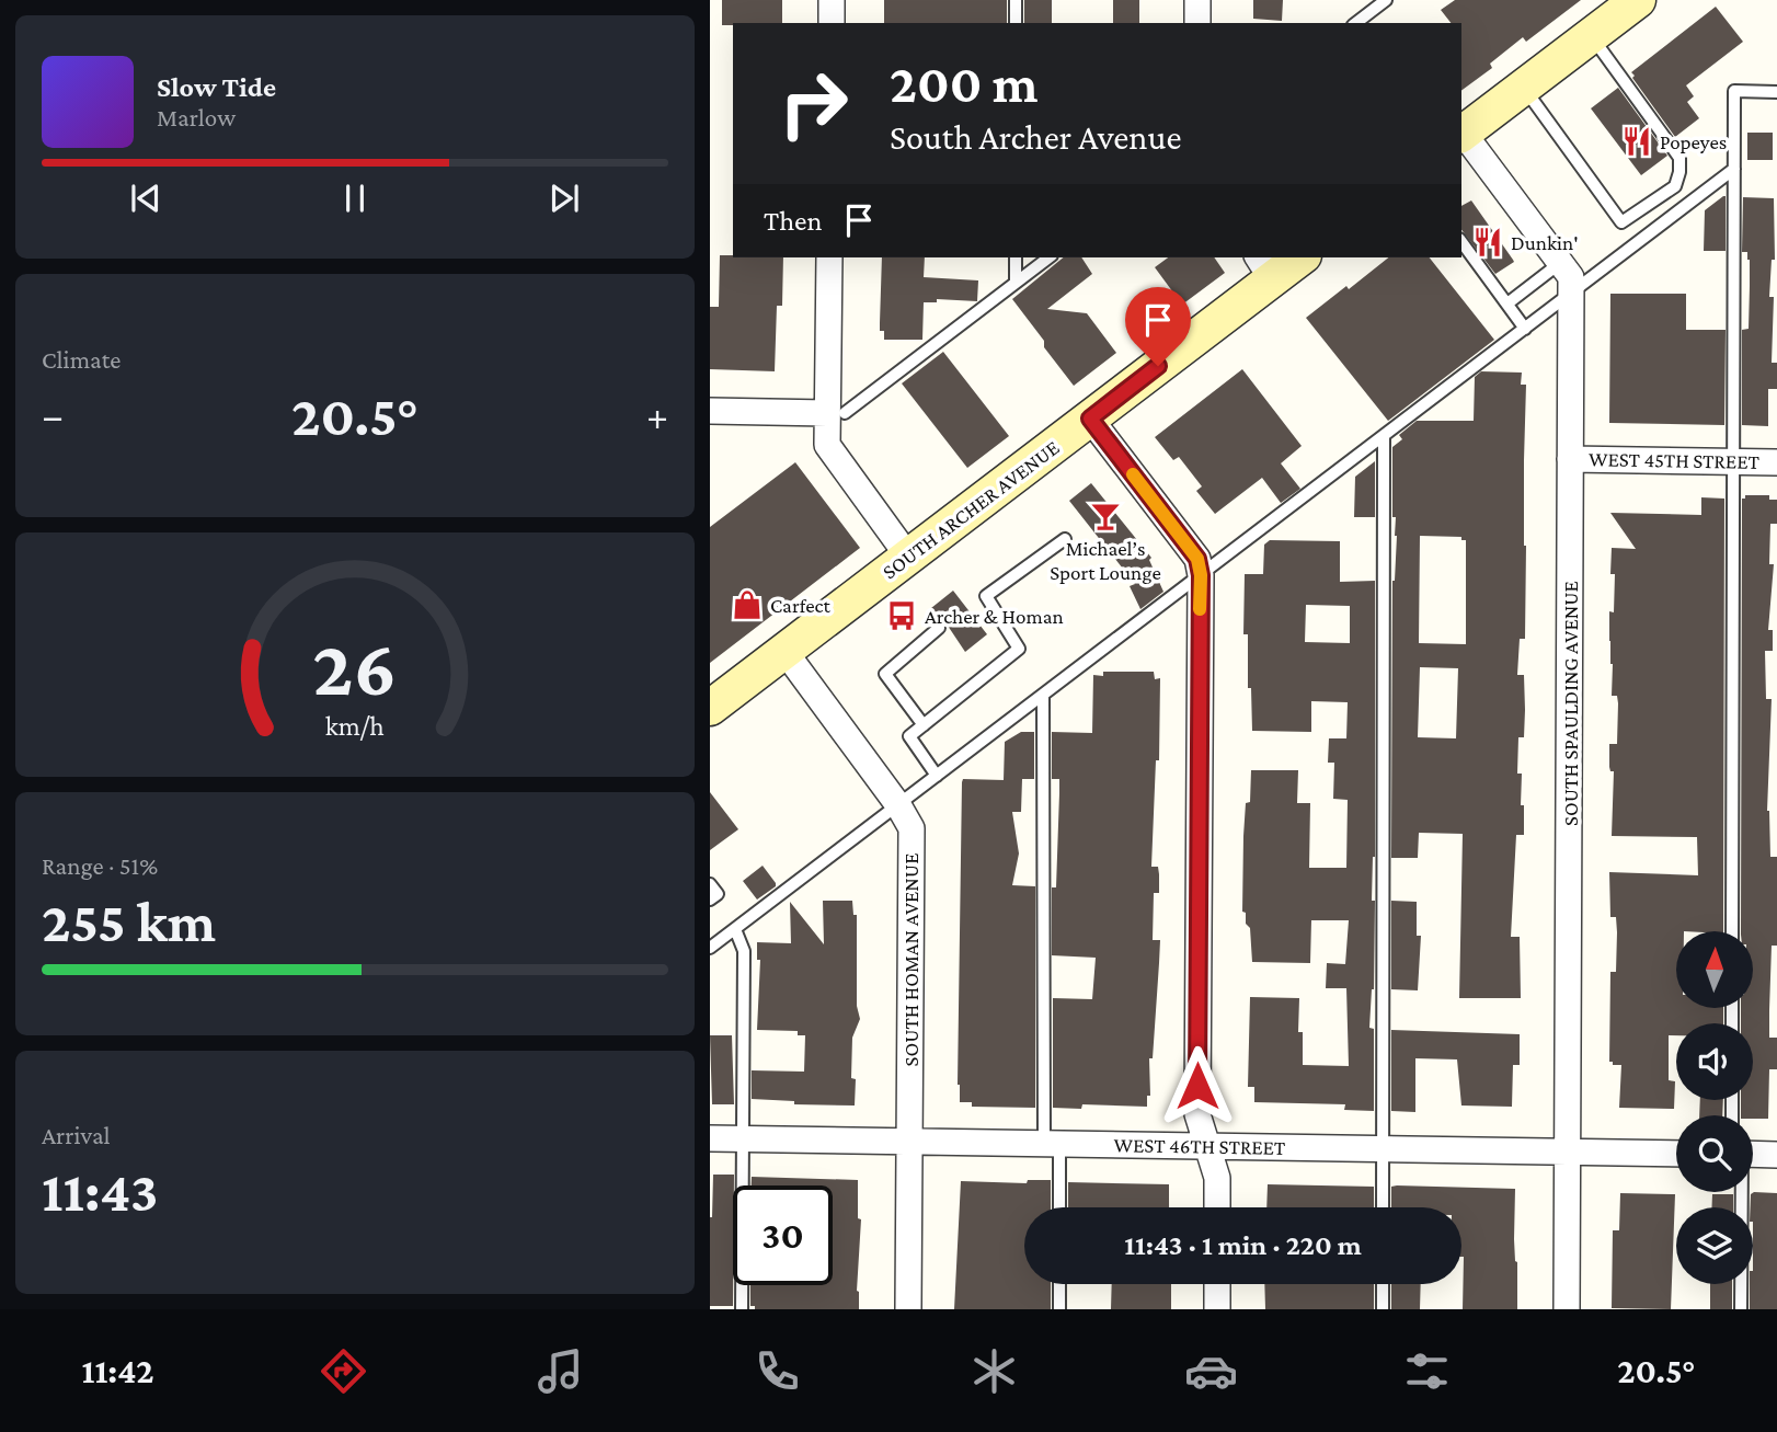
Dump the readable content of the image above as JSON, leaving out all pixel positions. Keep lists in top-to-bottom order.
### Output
{
  "streets": {
    "main road": ["SOUTH ARCHER AVENUE"],
    "street": [
      "WEST 45TH STREET",
      "SOUTH SPAULDING AVENUE",
      "SOUTH HOMAN AVENUE",
      "WEST 46TH STREET"
    ]
  },
  "crossings": [
    ["WEST 45TH STREET", "SOUTH SPAULDING AVENUE"],
    ["SOUTH ARCHER AVENUE", "SOUTH HOMAN AVENUE"],
    ["SOUTH SPAULDING AVENUE", "WEST 46TH STREET"],
    ["SOUTH HOMAN AVENUE", "WEST 46TH STREET"]
  ],
  "places": {
    "restaurant": ["Popeyes", "Dunkin'"],
    "bar": ["Michael’s Sport Lounge"],
    "shop": ["Carfect"],
    "bus stop": ["Archer & Homan"]
  },
  "north": "top",
  "page": {
    "turn": ["200 m", "South Archer Avenue"],
    "song": ["Slow Tide", "Marlow"],
    "then": "Then",
    "tile": [
      "Climate",
      ["Range · 51%", "255 km"],
      ["Arrival", "11:43"]
    ],
    "heat": ["−", "20.5°", "+"],
    "limit": "30",
    "trip": "11:43 · 1 min · 220 m",
    "tabs": ["11:42", "20.5°"],
    "gauge": ["26", "km/h"]
  }
}
